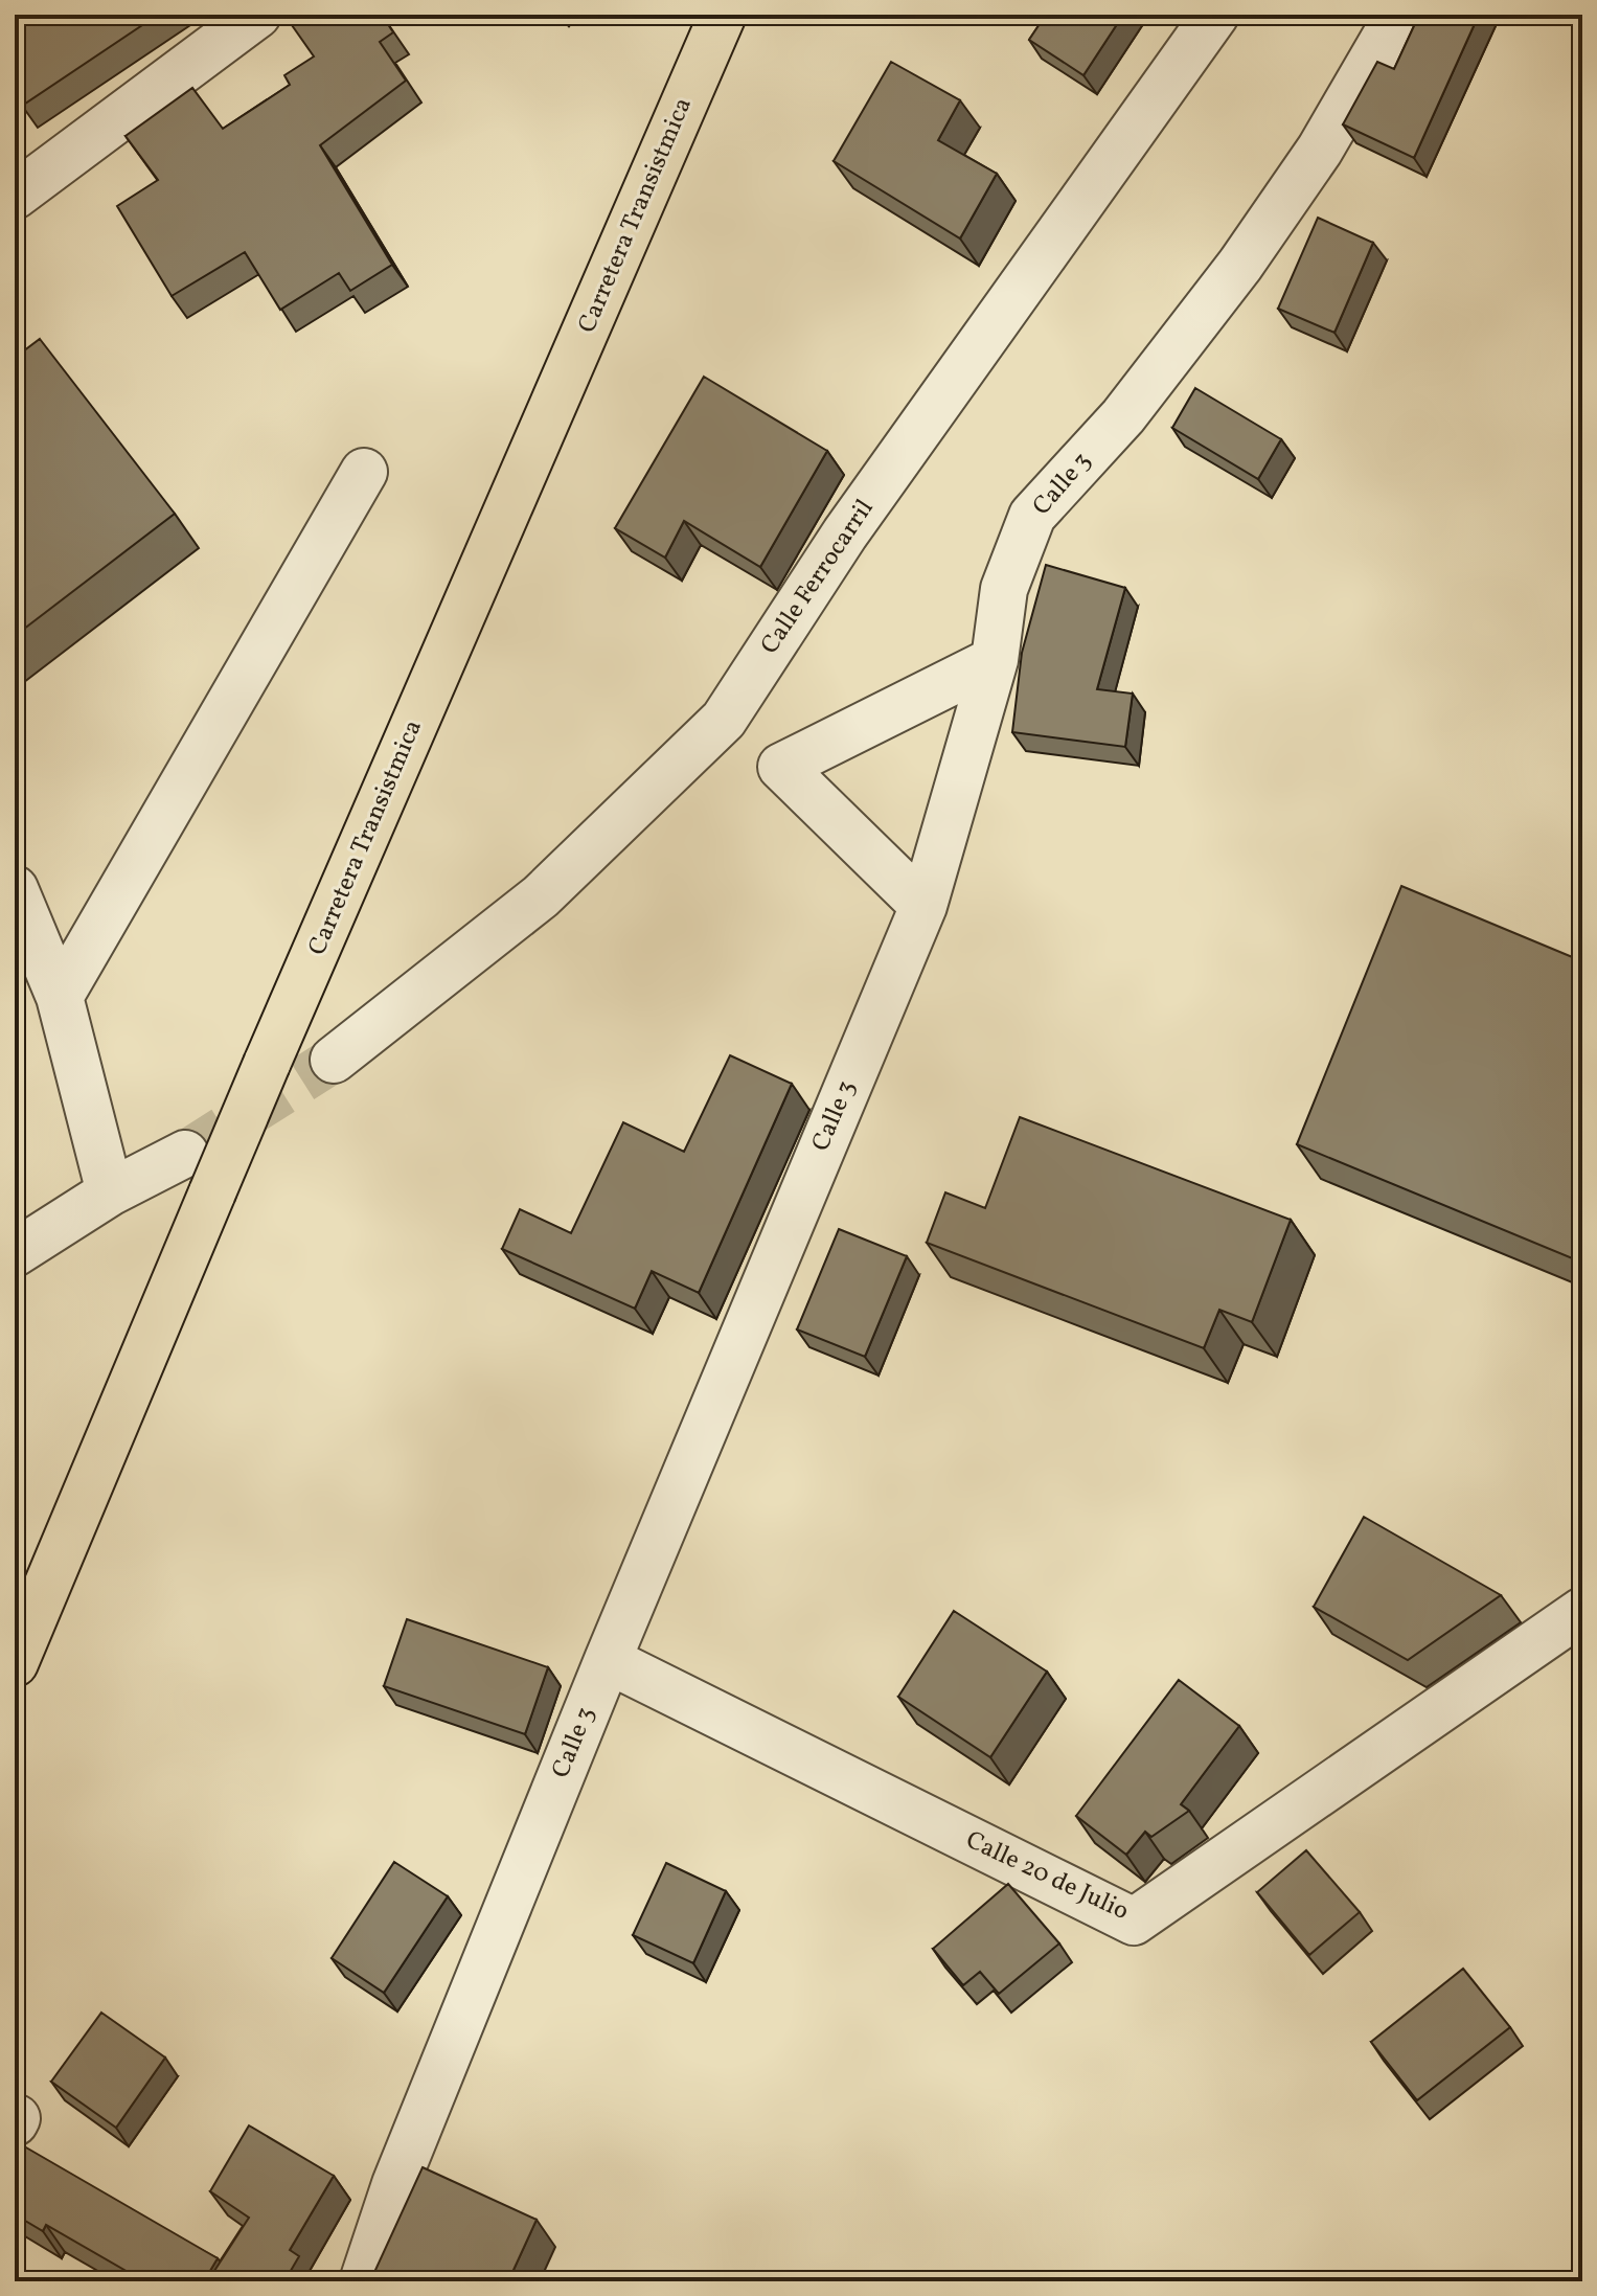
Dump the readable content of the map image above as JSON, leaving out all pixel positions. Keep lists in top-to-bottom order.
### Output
{
  "streets": {
    "main road": ["Carretera Transistmica"],
    "street": ["Calle 3", "Calle Ferrocarril", "Calle 20 de Julio"]
  },
  "crossings": [
    ["Calle 3", "Calle 20 de Julio"]
  ]
}
